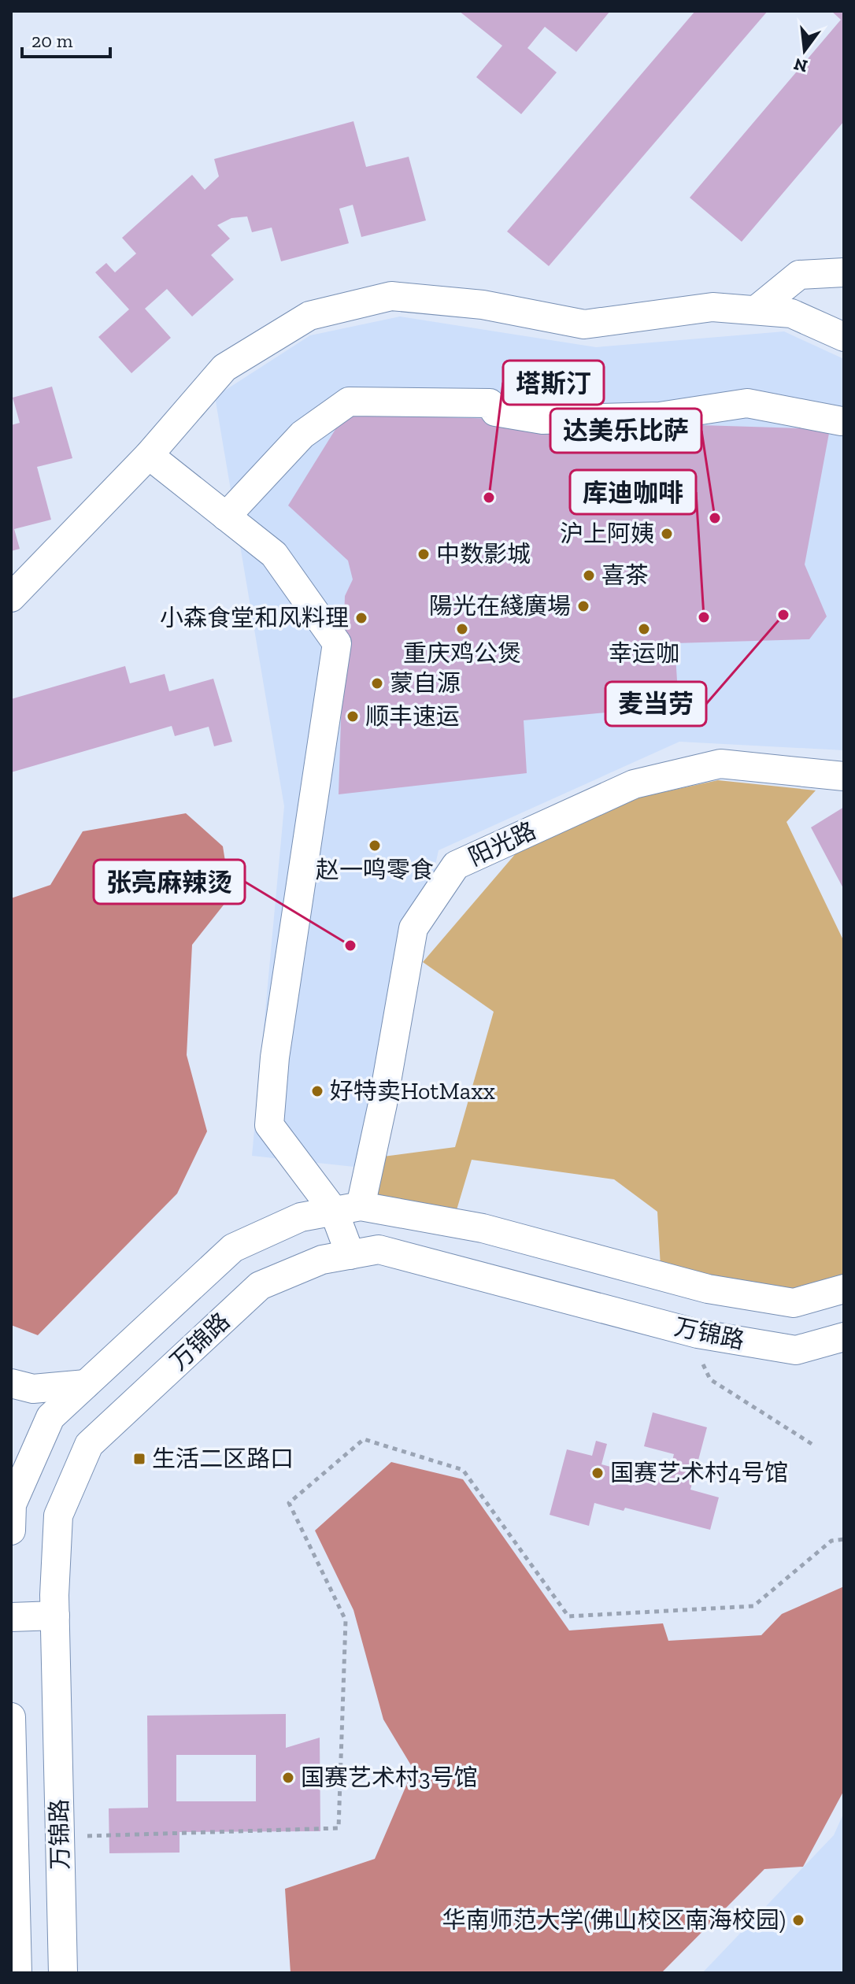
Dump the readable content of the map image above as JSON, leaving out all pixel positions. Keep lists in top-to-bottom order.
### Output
{
  "streets": {
    "street": ["阳光路", "万锦路"]
  },
  "crossings": [
    ["阳光路", "万锦路"]
  ],
  "places": {
    "other": [
      "塔斯汀",
      "达美乐比萨",
      "沪上阿姨",
      "中数影城",
      "喜茶",
      "陽光在綫廣場",
      "麦当劳",
      "库迪咖啡",
      "小森食堂和风料理",
      "重庆鸡公煲",
      "幸运咖",
      "蒙自源",
      "顺丰速运",
      "赵一鸣零食",
      "张亮麻辣烫",
      "好特卖HotMaxx",
      "国赛艺术村4号馆",
      "国赛艺术村3号馆",
      "华南师范大学(佛山校区南海校园)"
    ],
    "transit": ["生活二区路口"]
  },
  "scale_bar": "20 m",
  "north": "bottom"
}
